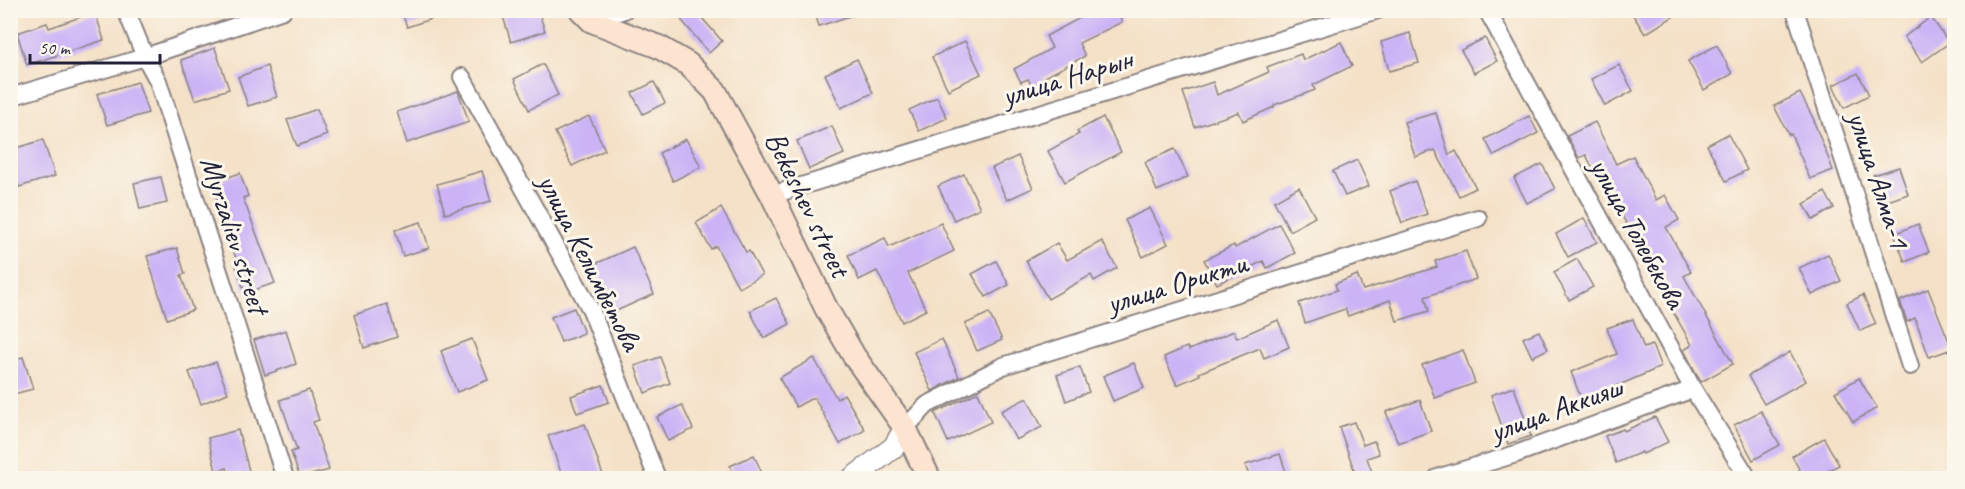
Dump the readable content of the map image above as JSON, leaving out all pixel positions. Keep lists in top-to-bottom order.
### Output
{
  "streets": {
    "main road": ["Bekeshev street"],
    "street": [
      "улица Нарын",
      "улица Алма-1",
      "улица Толебекова",
      "Myrzaliev street",
      "улица Келимбетова",
      "улица Орикти",
      "улица Аккияш"
    ]
  },
  "crossings": [
    ["улица Нарын", "Bekeshev street"],
    ["Bekeshev street", "улица Орикти"],
    ["улица Толебекова", "улица Аккияш"]
  ],
  "scale_bar": "50 m"
}
